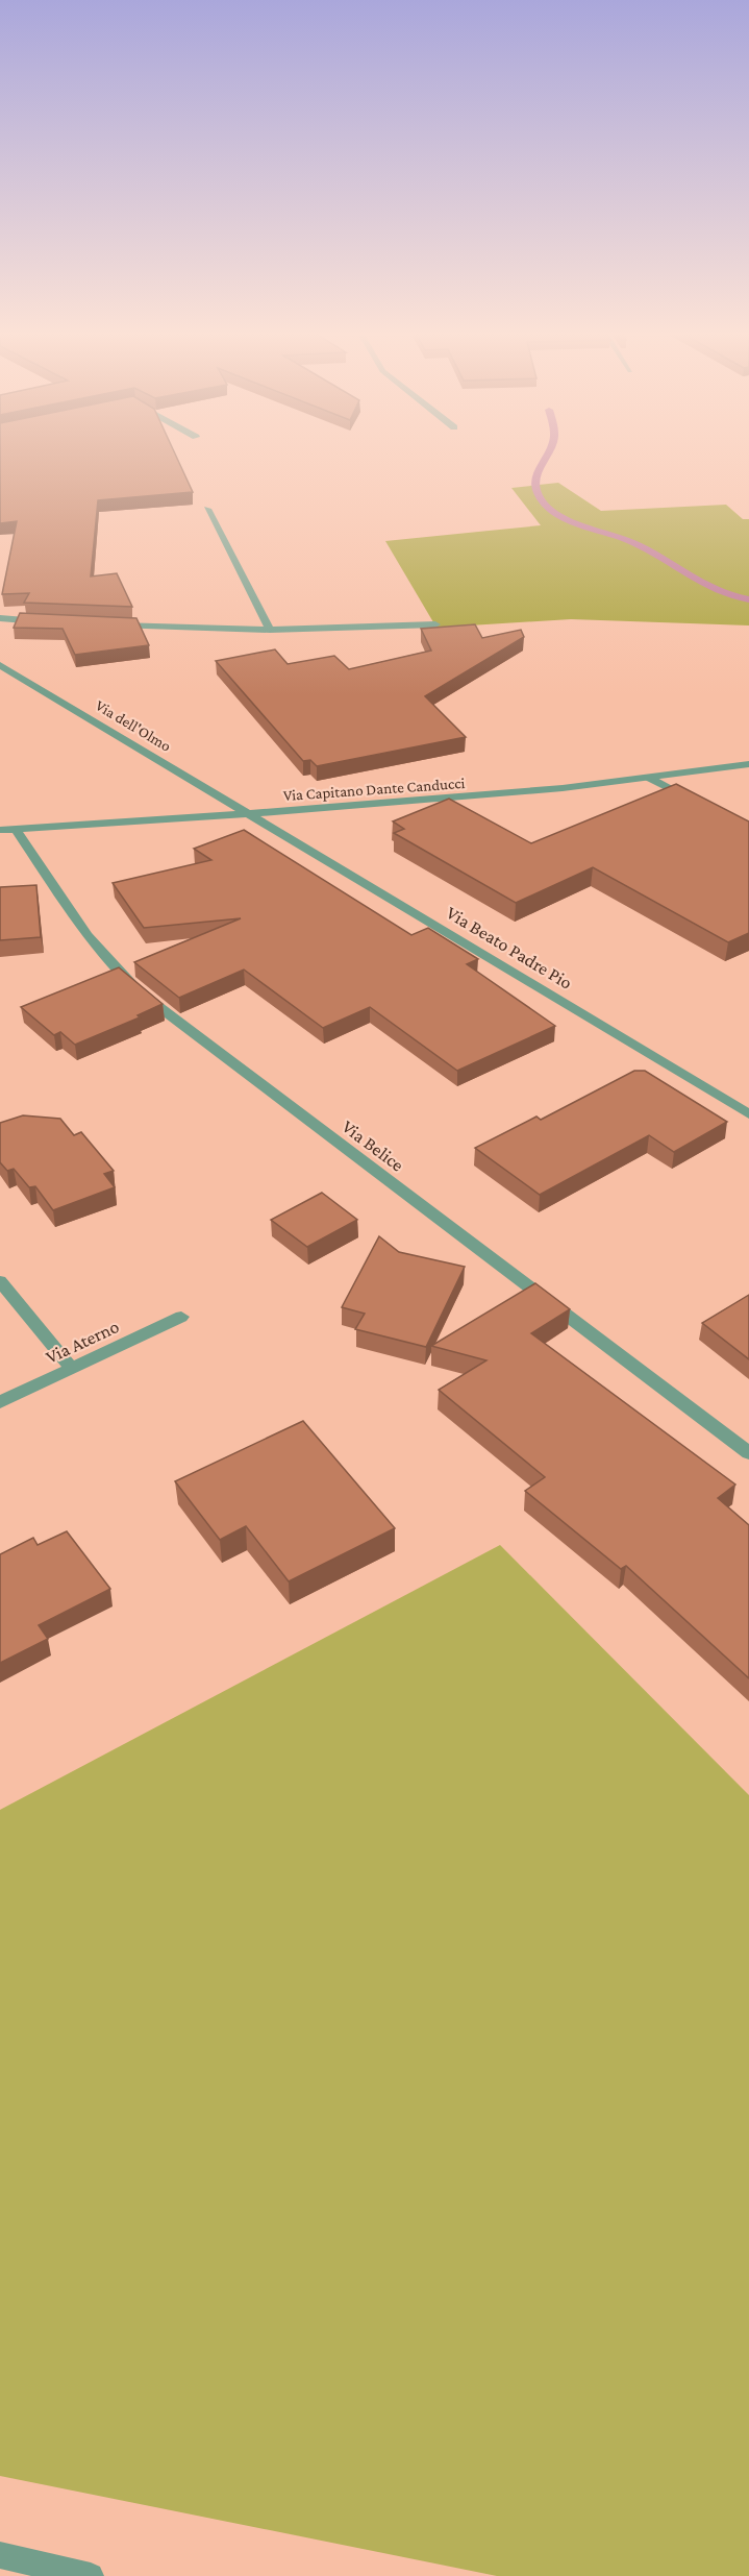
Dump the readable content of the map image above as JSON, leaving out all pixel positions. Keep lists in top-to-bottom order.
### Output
{
  "streets": {
    "street": [
      "Via dell'Olmo",
      "Via Capitano Dante Canducci",
      "Via Beato Padre Pio",
      "Via Belice",
      "Via Aterno"
    ]
  },
  "crossings": [
    ["Via dell'Olmo", "Via Capitano Dante Canducci"],
    ["Via dell'Olmo", "Via Beato Padre Pio"],
    ["Via Capitano Dante Canducci", "Via Beato Padre Pio"],
    ["Via Capitano Dante Canducci", "Via Belice"]
  ]
}
